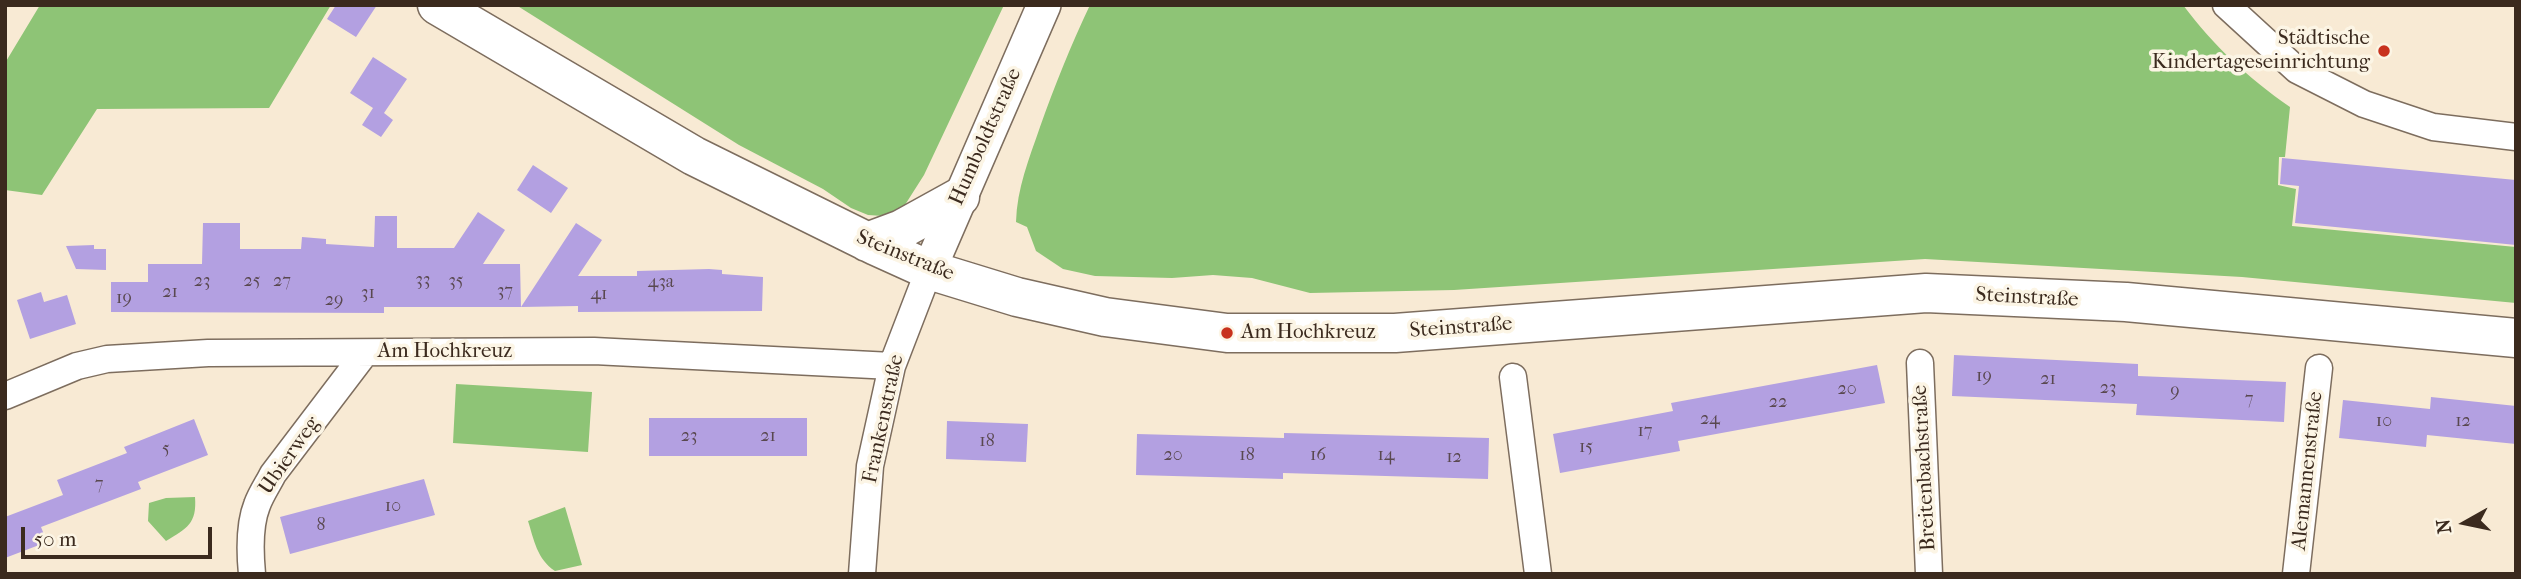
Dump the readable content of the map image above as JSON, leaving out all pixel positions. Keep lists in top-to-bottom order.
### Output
{
  "streets": {
    "main road": ["Steinstraße"],
    "street": [
      "Humboldtstraße",
      "Am Hochkreuz",
      "Frankenstraße",
      "Ubierweg",
      "Breitenbachstraße",
      "Alemannenstraße"
    ]
  },
  "crossings": [
    ["Humboldtstraße", "Steinstraße"],
    ["Humboldtstraße", "Frankenstraße"],
    ["Steinstraße", "Frankenstraße"],
    ["Am Hochkreuz", "Frankenstraße"],
    ["Am Hochkreuz", "Ubierweg"]
  ],
  "places": ["Städtische Kindertageseinrichtung", "Am Hochkreuz"],
  "house_numbers": [
    "33",
    "23",
    "25",
    "27",
    "35",
    "43a",
    "37",
    "21",
    "31",
    "41",
    "19",
    "29",
    "19",
    "21",
    "23",
    "20",
    "9",
    "7",
    "22",
    "24",
    "10",
    "12",
    "17",
    "23",
    "21",
    "18",
    "15",
    "5",
    "20",
    "18",
    "16",
    "14",
    "12",
    "7",
    "10",
    "8"
  ],
  "scale_bar": "50 m",
  "north": "left"
}
